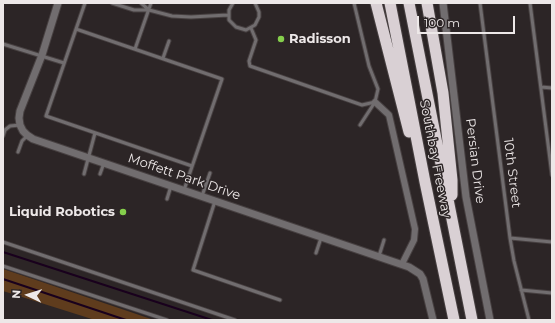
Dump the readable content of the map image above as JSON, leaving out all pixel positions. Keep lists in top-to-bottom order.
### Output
{
  "streets": {
    "highway": ["Southbay Freeway"],
    "street": ["Persian Drive", "Moffett Park Drive"],
    "lane": ["10th Street"]
  },
  "places": ["Radisson", "Liquid Robotics"],
  "scale_bar": "100 m",
  "north": "left"
}
